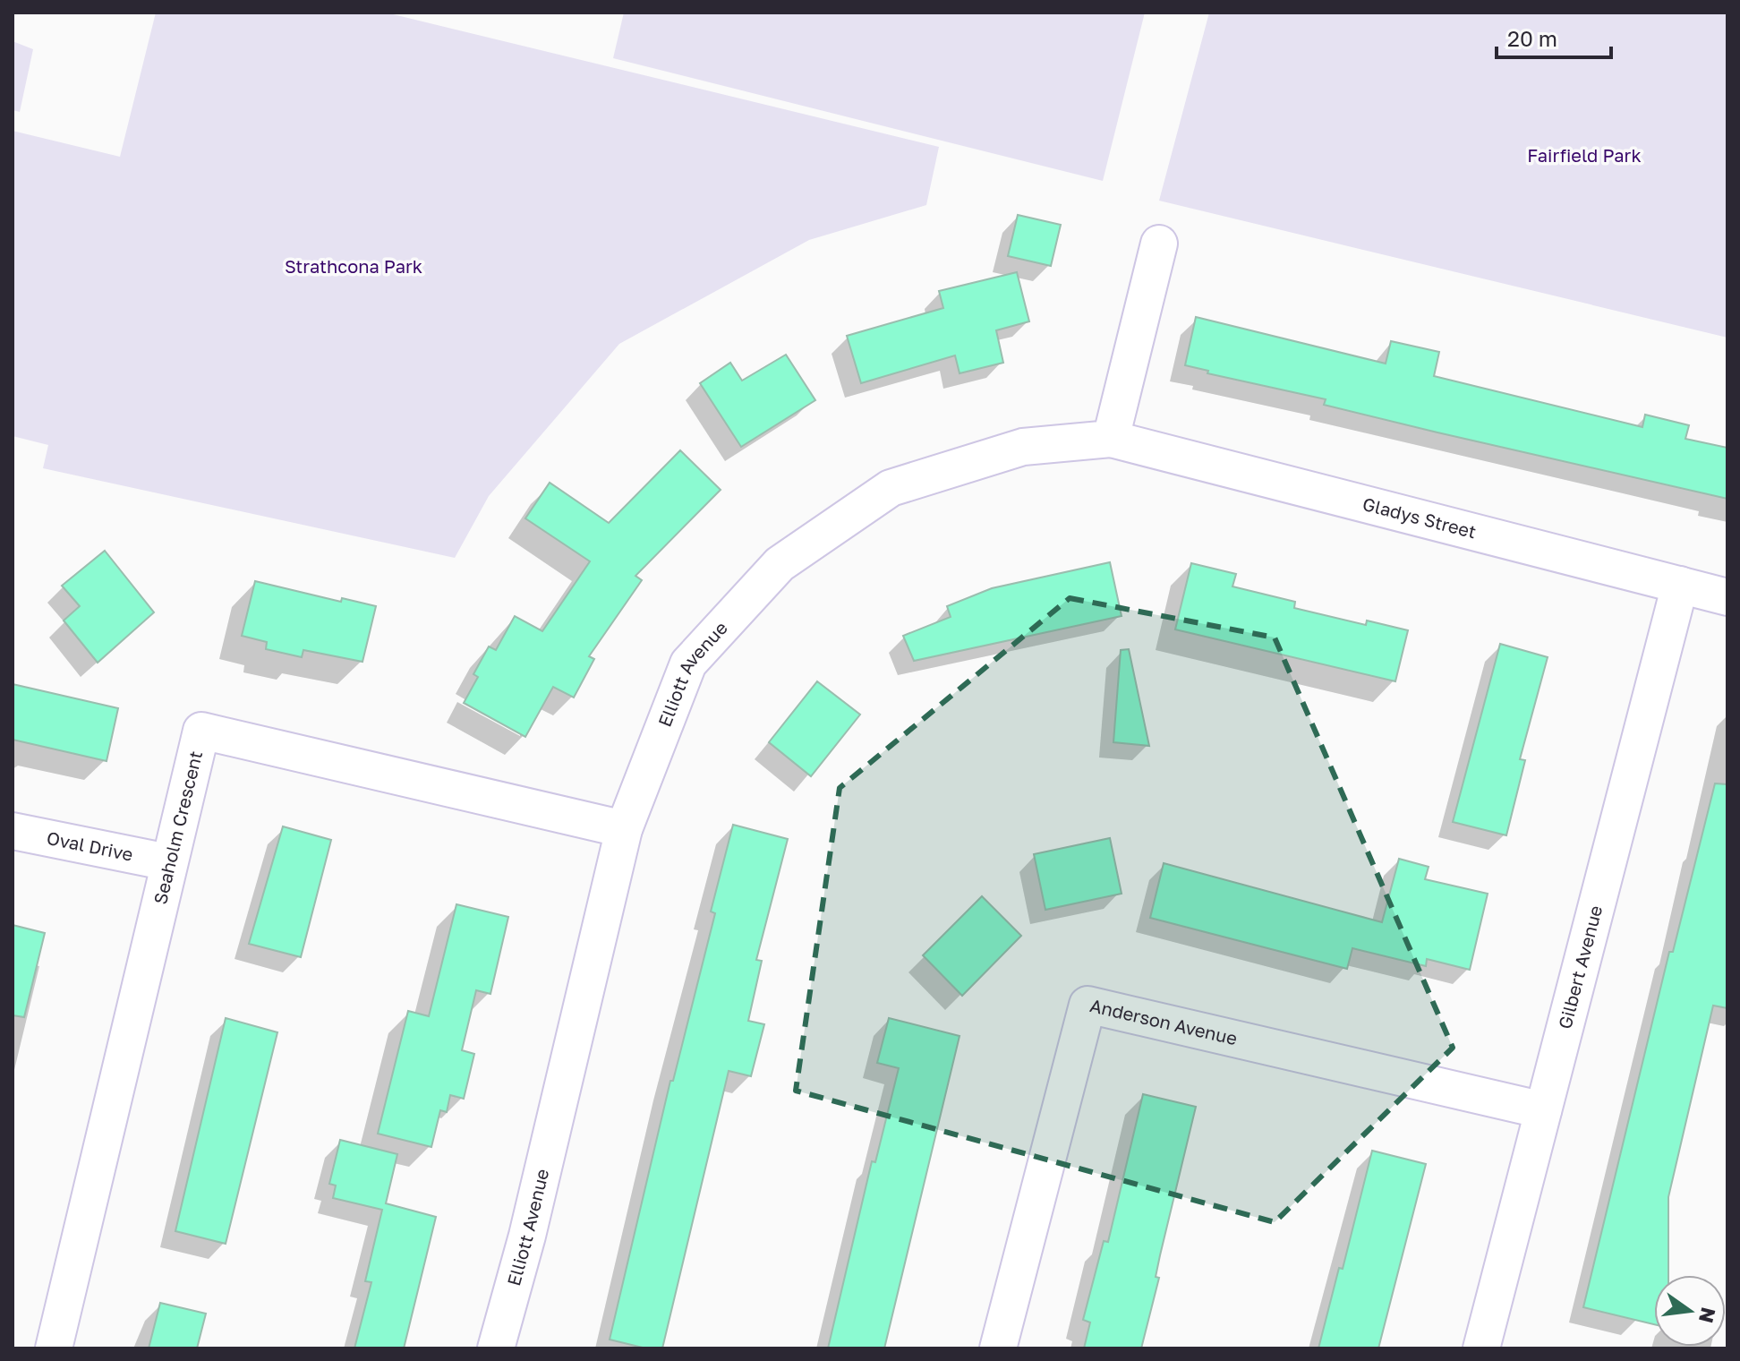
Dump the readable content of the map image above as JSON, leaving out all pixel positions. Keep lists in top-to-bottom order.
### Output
{
  "streets": {
    "street": [
      "Gladys Street",
      "Elliott Avenue",
      "Seaholm Crescent",
      "Oval Drive",
      "Gilbert Avenue",
      "Anderson Avenue"
    ]
  },
  "crossings": [
    ["Gladys Street", "Elliott Avenue"],
    ["Gladys Street", "Gilbert Avenue"],
    ["Elliott Avenue", "Seaholm Crescent"],
    ["Seaholm Crescent", "Oval Drive"],
    ["Gilbert Avenue", "Anderson Avenue"]
  ],
  "parks": ["Fairfield Park", "Strathcona Park"],
  "scale_bar": "20 m",
  "north": "right"
}
